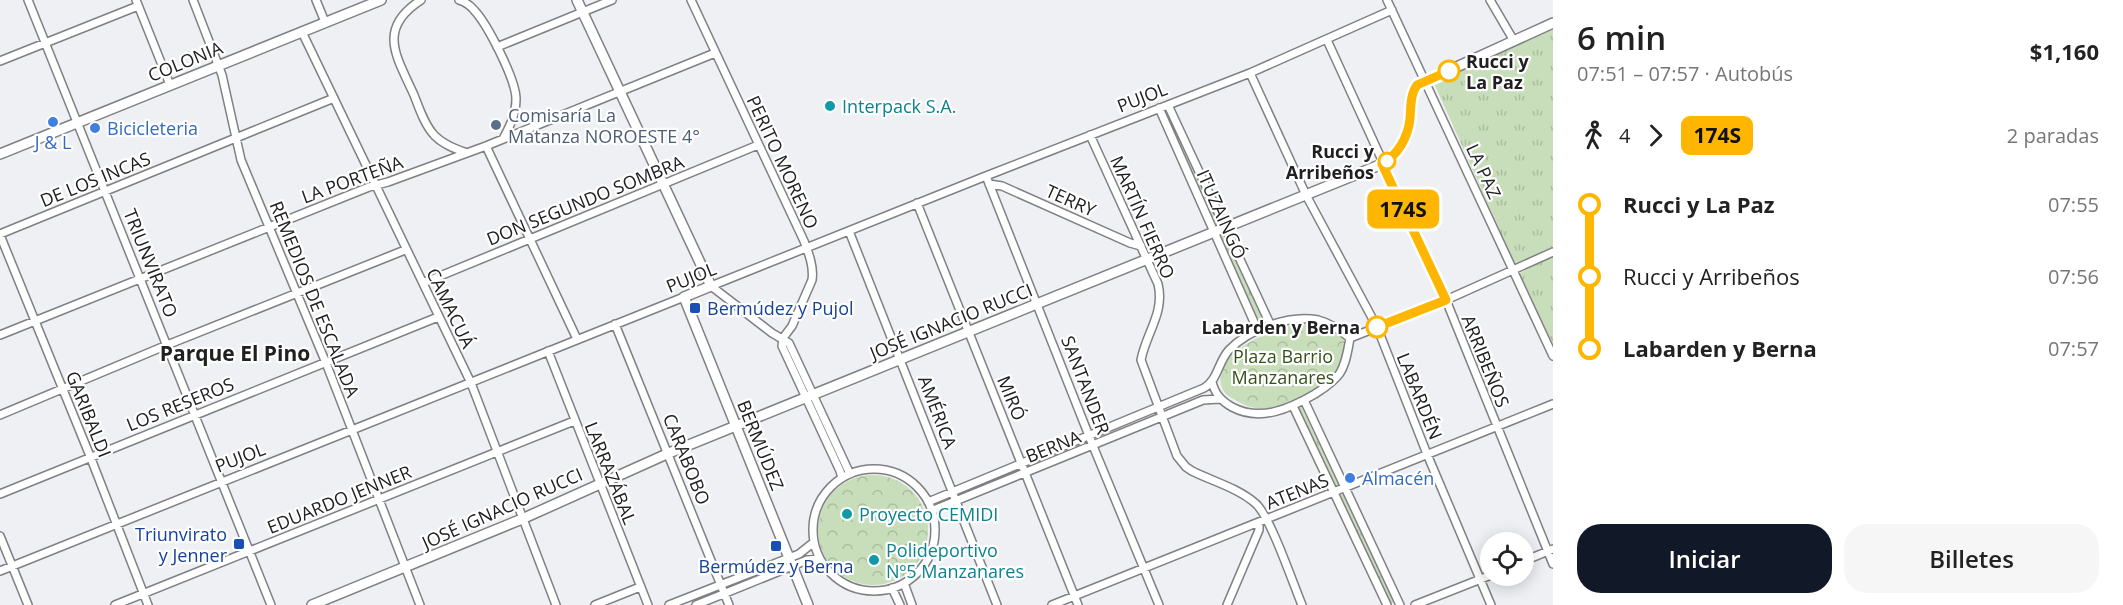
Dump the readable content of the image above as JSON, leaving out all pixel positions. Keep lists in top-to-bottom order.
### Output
{
  "streets": {
    "street": [
      "COLONIA",
      "PUJOL",
      "PERITO MORENO",
      "LA PAZ",
      "DE LOS INCAS",
      "LA PORTEÑA",
      "DON SEGUNDO SOMBRA",
      "TERRY",
      "ITUZAINGÓ",
      "MARTÍN FIERRO",
      "TRIUNVIRATO",
      "REMEDIOS DE ESCALADA",
      "CAMACUÁ",
      "JOSÉ IGNACIO RUCCI",
      "ARRIBEÑOS",
      "SANTANDER",
      "LABARDÉN",
      "MIRÓ",
      "LOS RESEROS",
      "AMÉRICA",
      "GARIBALDI",
      "BERMÚDEZ",
      "BERNA",
      "CARABOBO",
      "LARRAZÁBAL",
      "ATENAS",
      "EDUARDO JENNER"
    ]
  },
  "crossings": [
    ["COLONIA", "TRIUNVIRATO"],
    ["COLONIA", "REMEDIOS DE ESCALADA"],
    ["COLONIA", "CAMACUÁ"],
    ["PUJOL", "PERITO MORENO"],
    ["PUJOL", "LA PAZ"],
    ["PUJOL", "ITUZAINGÓ"],
    ["PUJOL", "MARTÍN FIERRO"],
    ["PUJOL", "TRIUNVIRATO"],
    ["PUJOL", "REMEDIOS DE ESCALADA"],
    ["PUJOL", "CAMACUÁ"],
    ["PUJOL", "ARRIBEÑOS"],
    ["PUJOL", "SANTANDER"],
    ["PUJOL", "LABARDÉN"],
    ["PUJOL", "MIRÓ"],
    ["PUJOL", "AMÉRICA"],
    ["PUJOL", "GARIBALDI"],
    ["PUJOL", "BERMÚDEZ"],
    ["PUJOL", "CARABOBO"],
    ["PUJOL", "LARRAZÁBAL"],
    ["PERITO MORENO", "LA PORTEÑA"],
    ["PERITO MORENO", "DON SEGUNDO SOMBRA"],
    ["LA PAZ", "JOSÉ IGNACIO RUCCI"],
    ["DE LOS INCAS", "TRIUNVIRATO"],
    ["DE LOS INCAS", "REMEDIOS DE ESCALADA"],
    ["DE LOS INCAS", "CAMACUÁ"],
    ["DE LOS INCAS", "GARIBALDI"],
    ["LA PORTEÑA", "TRIUNVIRATO"],
    ["LA PORTEÑA", "REMEDIOS DE ESCALADA"],
    ["LA PORTEÑA", "CAMACUÁ"],
    ["LA PORTEÑA", "GARIBALDI"],
    ["DON SEGUNDO SOMBRA", "CAMACUÁ"],
    ["TERRY", "MARTÍN FIERRO"],
    ["TERRY", "SANTANDER"],
    ["ITUZAINGÓ", "JOSÉ IGNACIO RUCCI"],
    ["ITUZAINGÓ", "BERNA"],
    ["MARTÍN FIERRO", "JOSÉ IGNACIO RUCCI"],
    ["MARTÍN FIERRO", "BERNA"],
    ["MARTÍN FIERRO", "ATENAS"],
    ["TRIUNVIRATO", "LOS RESEROS"],
    ["TRIUNVIRATO", "EDUARDO JENNER"],
    ["REMEDIOS DE ESCALADA", "JOSÉ IGNACIO RUCCI"],
    ["REMEDIOS DE ESCALADA", "LOS RESEROS"],
    ["REMEDIOS DE ESCALADA", "EDUARDO JENNER"],
    ["CAMACUÁ", "JOSÉ IGNACIO RUCCI"],
    ["CAMACUÁ", "LOS RESEROS"],
    ["CAMACUÁ", "EDUARDO JENNER"],
    ["JOSÉ IGNACIO RUCCI", "ARRIBEÑOS"],
    ["JOSÉ IGNACIO RUCCI", "SANTANDER"],
    ["JOSÉ IGNACIO RUCCI", "LABARDÉN"],
    ["JOSÉ IGNACIO RUCCI", "MIRÓ"],
    ["JOSÉ IGNACIO RUCCI", "AMÉRICA"],
    ["JOSÉ IGNACIO RUCCI", "BERMÚDEZ"],
    ["JOSÉ IGNACIO RUCCI", "CARABOBO"],
    ["JOSÉ IGNACIO RUCCI", "LARRAZÁBAL"],
    ["ARRIBEÑOS", "ATENAS"],
    ["SANTANDER", "BERNA"],
    ["SANTANDER", "ATENAS"],
    ["LABARDÉN", "ATENAS"],
    ["MIRÓ", "BERNA"],
    ["MIRÓ", "ATENAS"],
    ["LOS RESEROS", "GARIBALDI"],
    ["AMÉRICA", "BERNA"],
    ["GARIBALDI", "EDUARDO JENNER"],
    ["LARRAZÁBAL", "EDUARDO JENNER"]
  ],
  "districts": ["Parque El Pino"],
  "parks": ["Plaza Barrio Manzanares"],
  "places": {
    "other": [
      "Rucci y La Paz",
      "Interpack S.A.",
      "J & L",
      "Comisaría La Matanza NOROESTE 4°",
      "Bicicleteria",
      "Rucci y Arribeños",
      "Labarden y Berna",
      "Almacén",
      "Proyecto CEMIDI",
      "Polideportivo Nº5 Manzanares"
    ],
    "transit": ["Bermúdez y Pujol", "Triunvirato y Jenner", "Bermúdez y Berna"]
  },
  "lines": ["bus line 174S"],
  "page": {
    "on_map": "174S",
    "heading": ["6 min", "07:51 – 07:57 · Autobús", "$1,160"],
    "legs": ["4", "174S", "2 paradas"],
    "list": [
      {
        "name": "Rucci y La Paz",
        "value": "07:55"
      },
      {
        "name": "Rucci y Arribeños",
        "value": "07:56"
      },
      {
        "name": "Labarden y Berna",
        "value": "07:57"
      }
    ],
    "buttons": ["Iniciar", "Billetes"]
  }
}
